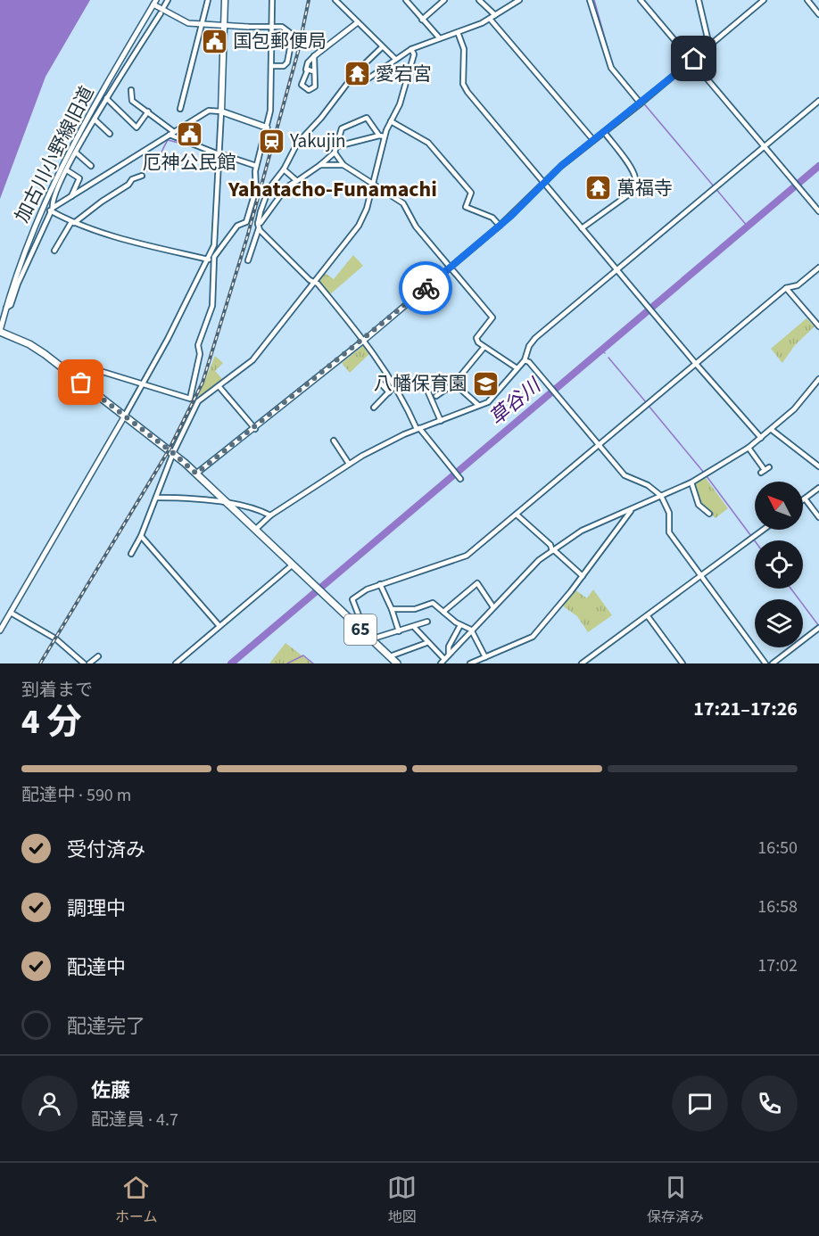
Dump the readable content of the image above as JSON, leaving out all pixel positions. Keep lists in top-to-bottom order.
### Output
{
  "streets": {
    "main road": ["65"],
    "street": ["加古川小野線旧道"]
  },
  "crossings": [
    ["加古川小野線旧道", "65"]
  ],
  "districts": ["Yahatacho-Funamachi"],
  "water": ["草谷川"],
  "places": {
    "public building": ["国包郵便局", "厄神公民館"],
    "temple": ["愛宕宮", "萬福寺"],
    "station": ["Yakujin"],
    "school or university": ["八幡保育園"]
  },
  "north": "top left",
  "page": {
    "heading": ["4 分", "到着まで", "17:21–17:26"],
    "panel": ["佐藤", "配達員 · 4.7"],
    "bar": "配達中 · 590 m",
    "list": [
      ["受付済み", "16:50"],
      ["調理中", "16:58"],
      ["配達中", "17:02"],
      "配達完了"
    ],
    "tabs": ["ホーム", "地図", "保存済み"]
  }
}
